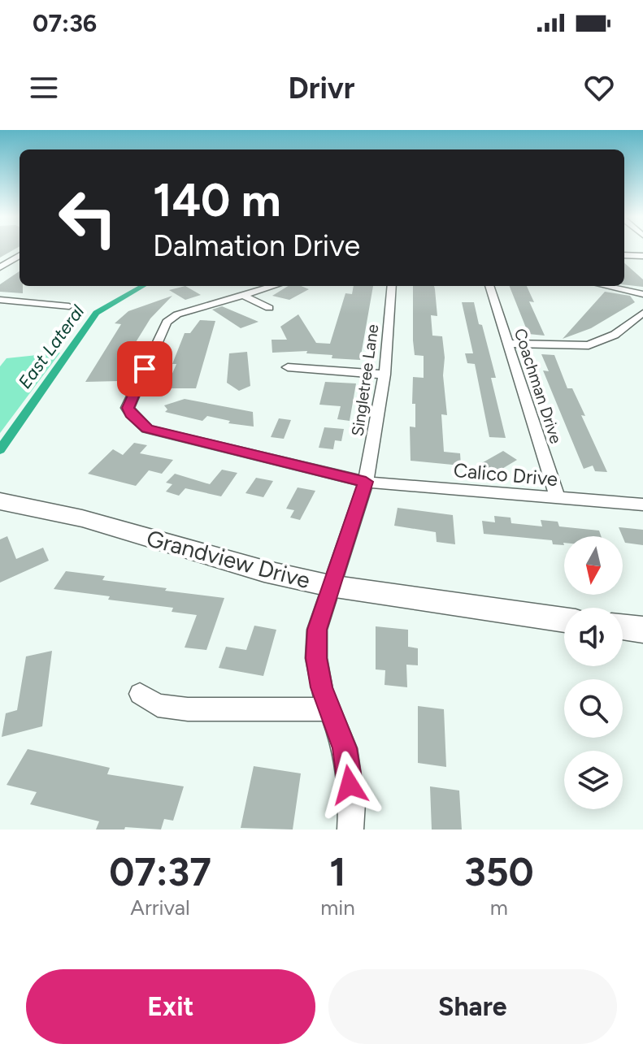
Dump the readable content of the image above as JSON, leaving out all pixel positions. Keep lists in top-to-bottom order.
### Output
{
  "streets": {
    "street": [
      "Singletree Lane",
      "Coachman Drive",
      "Calico Drive",
      "Grandview Drive"
    ]
  },
  "crossings": [
    ["Singletree Lane", "Calico Drive"],
    ["Singletree Lane", "Grandview Drive"],
    ["Coachman Drive", "Calico Drive"]
  ],
  "water": ["East Lateral"],
  "north": "bottom",
  "page": {
    "status": "07:36",
    "header": "Drivr",
    "turn": ["140 m", "Dalmation Drive"],
    "eta": [
      "07:37",
      "Arrival",
      "1",
      "min",
      "350",
      "m"
    ],
    "buttons": ["Exit", "Share"]
  }
}
